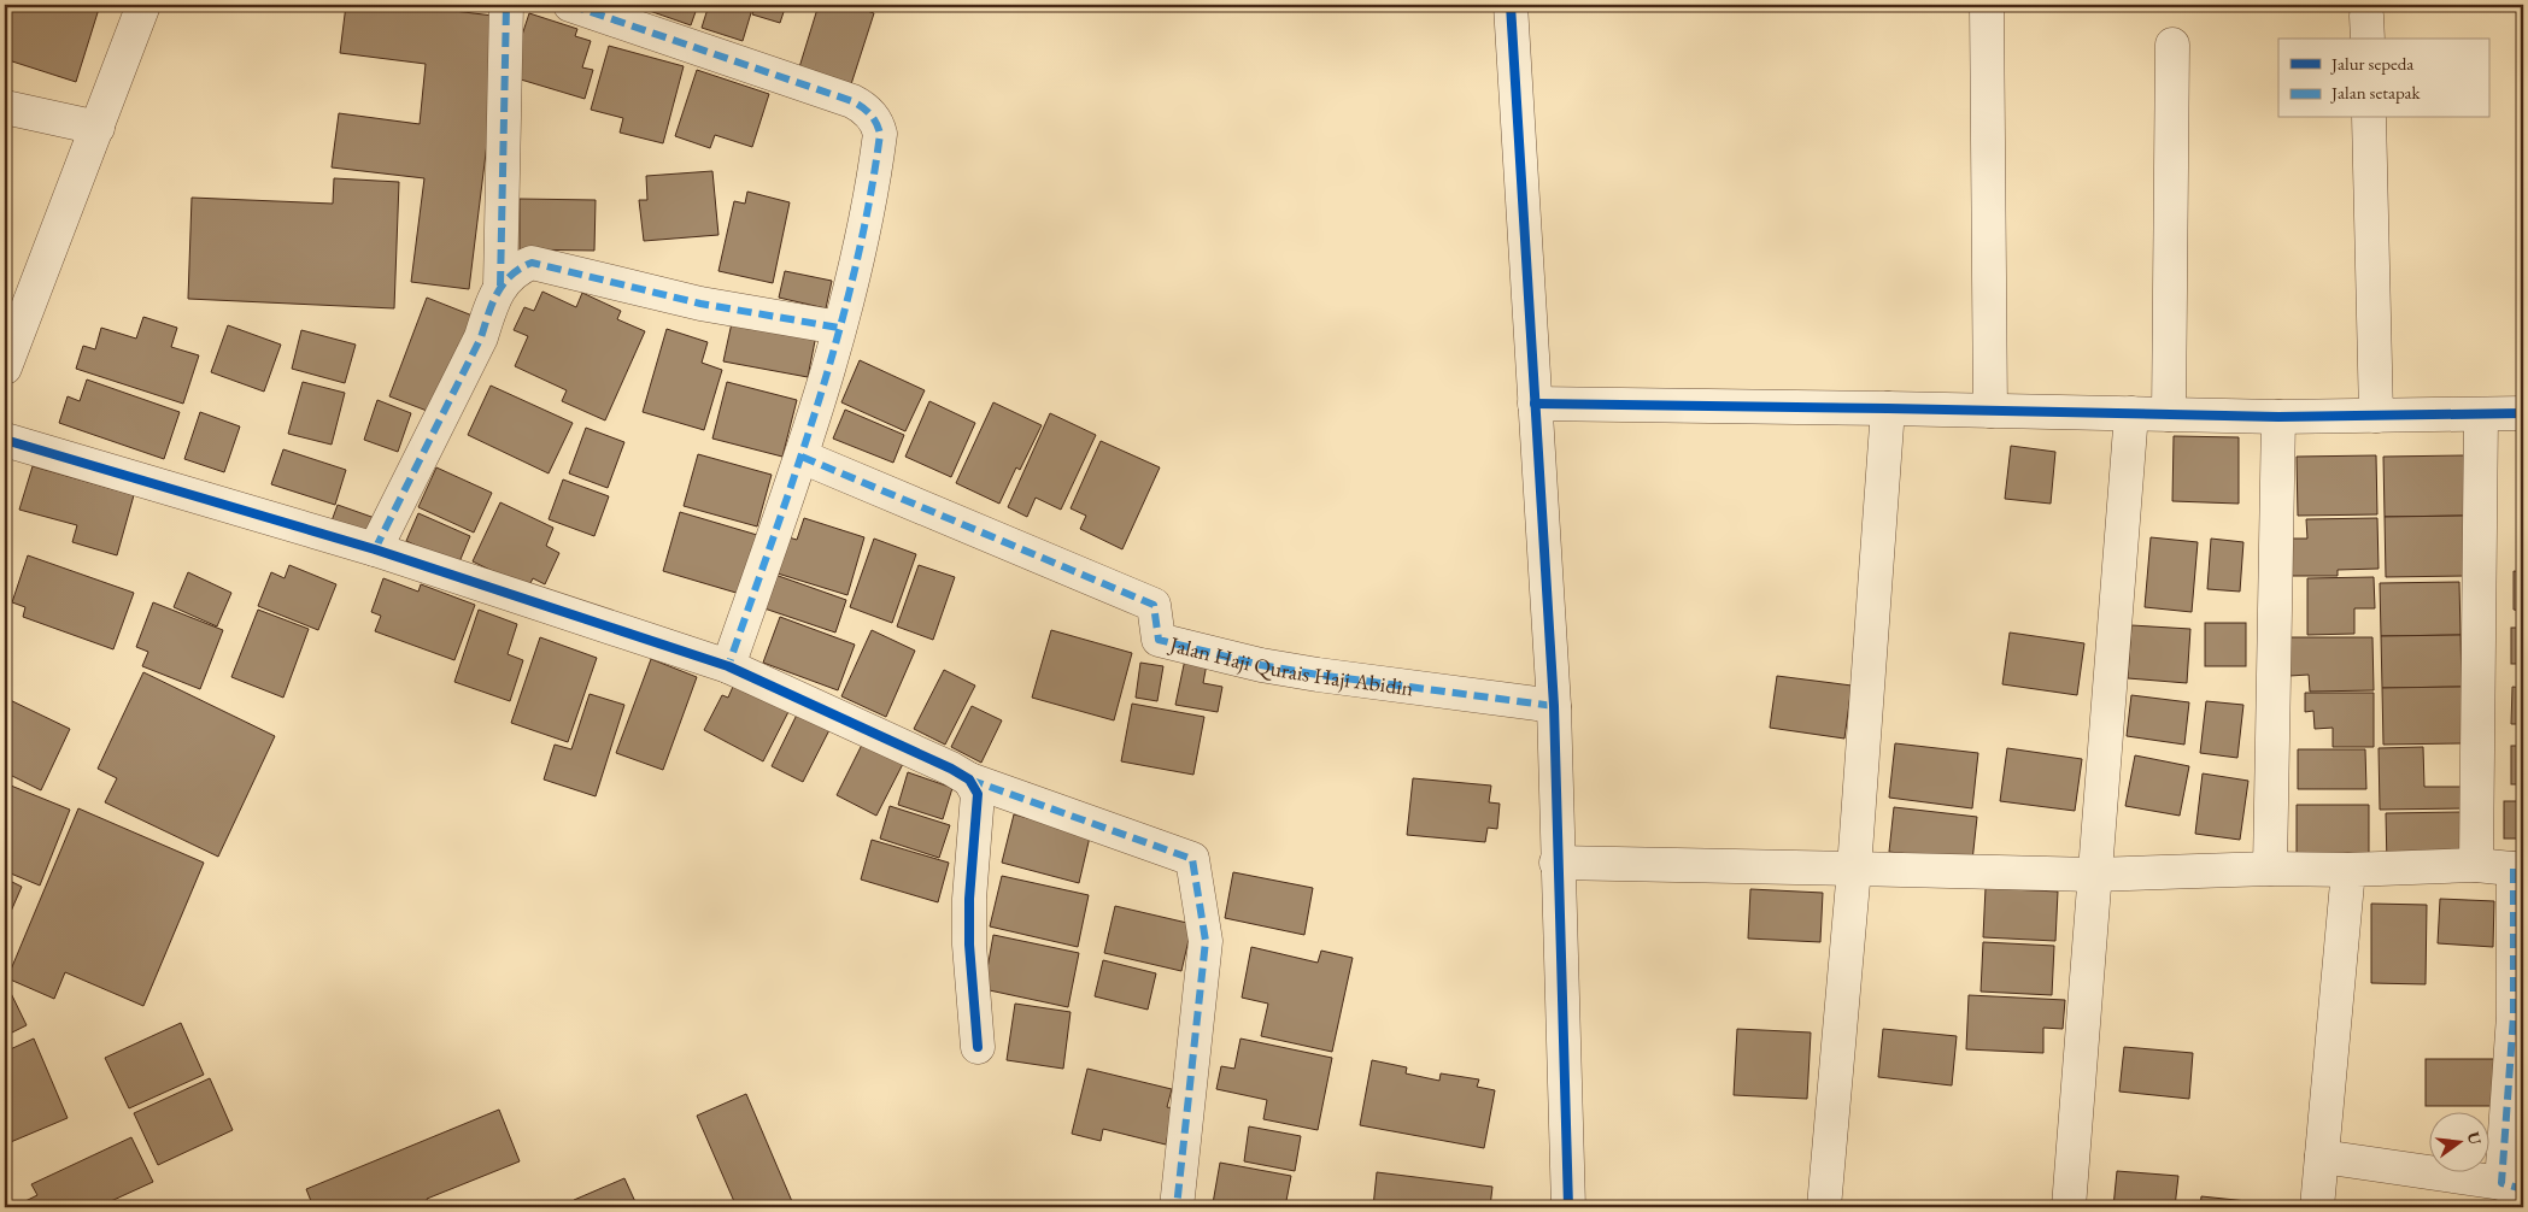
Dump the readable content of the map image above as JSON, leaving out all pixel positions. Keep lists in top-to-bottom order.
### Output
{
  "streets": {
    "street": ["Jalan Haji Qurais Haji Abidin"]
  },
  "legend": ["Jalur sepeda", "Jalan setapak"],
  "north": "right"
}
